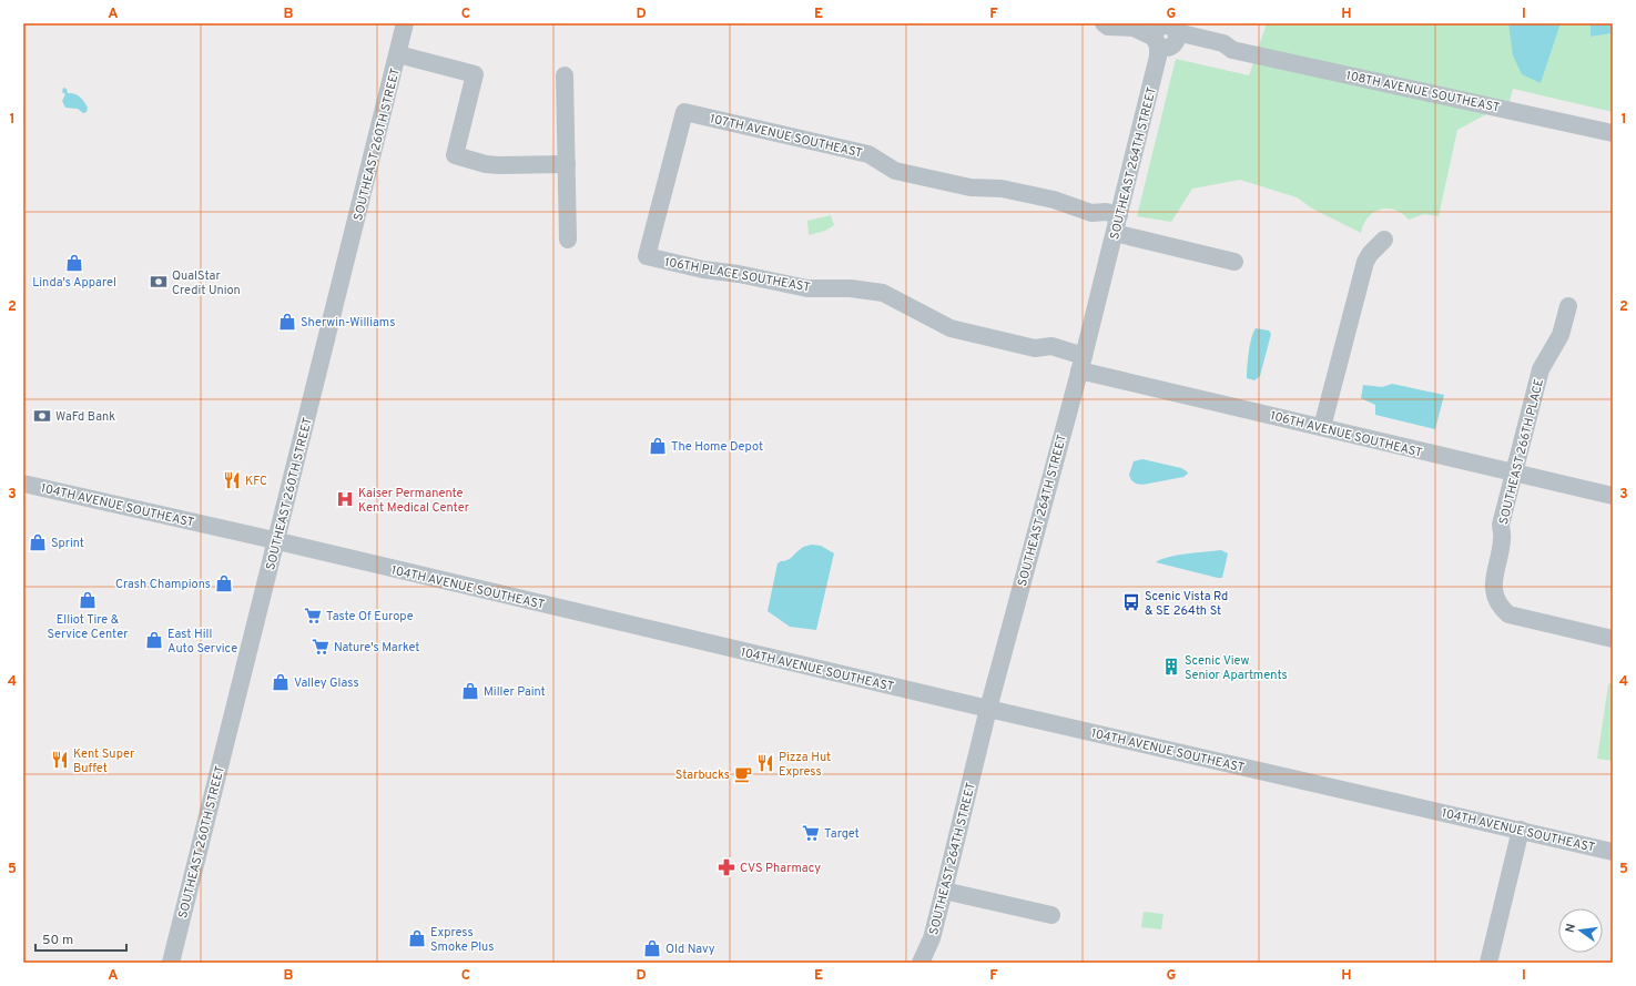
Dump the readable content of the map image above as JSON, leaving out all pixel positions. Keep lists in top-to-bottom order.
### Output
{
  "streets": {
    "street": [
      "108TH AVENUE SOUTHEAST",
      "107TH AVENUE SOUTHEAST",
      "SOUTHEAST 260TH STREET",
      "SOUTHEAST 264TH STREET",
      "106TH PLACE SOUTHEAST",
      "106TH AVENUE SOUTHEAST",
      "SOUTHEAST 266TH PLACE",
      "104TH AVENUE SOUTHEAST"
    ]
  },
  "crossings": [
    ["108TH AVENUE SOUTHEAST", "SOUTHEAST 264TH STREET"],
    ["107TH AVENUE SOUTHEAST", "SOUTHEAST 264TH STREET"],
    ["107TH AVENUE SOUTHEAST", "106TH PLACE SOUTHEAST"],
    ["SOUTHEAST 260TH STREET", "104TH AVENUE SOUTHEAST"],
    ["SOUTHEAST 264TH STREET", "106TH PLACE SOUTHEAST"],
    ["SOUTHEAST 264TH STREET", "106TH AVENUE SOUTHEAST"],
    ["SOUTHEAST 264TH STREET", "104TH AVENUE SOUTHEAST"],
    ["106TH PLACE SOUTHEAST", "106TH AVENUE SOUTHEAST"],
    ["106TH AVENUE SOUTHEAST", "SOUTHEAST 266TH PLACE"]
  ],
  "places": {
    "shop": [
      "Linda's Apparel",
      "Sherwin-Williams",
      "The Home Depot",
      "Sprint",
      "Crash Champions",
      "Elliot Tire & Service Center",
      "East Hill Auto Service",
      "Valley Glass",
      "Miller Paint",
      "Express Smoke Plus",
      "Old Navy"
    ],
    "bank": ["QualStar Credit Union", "WaFd Bank"],
    "restaurant": ["KFC", "Kent Super Buffet", "Pizza Hut Express"],
    "hospital": ["Kaiser Permanente Kent Medical Center"],
    "bus stop": ["Scenic Vista Rd & SE 264th St"],
    "supermarket": ["Taste Of Europe", "Nature's Market", "Target"],
    "building": ["Scenic View Senior Apartments"],
    "cafe": ["Starbucks"],
    "pharmacy": ["CVS Pharmacy"]
  },
  "scale_bar": "50 m",
  "north": "left",
  "grid": {
    "columns": [
      "A",
      "B",
      "C",
      "D",
      "E",
      "F",
      "G",
      "H",
      "I"
    ],
    "rows": [
      "1",
      "2",
      "3",
      "4",
      "5"
    ]
  }
}
